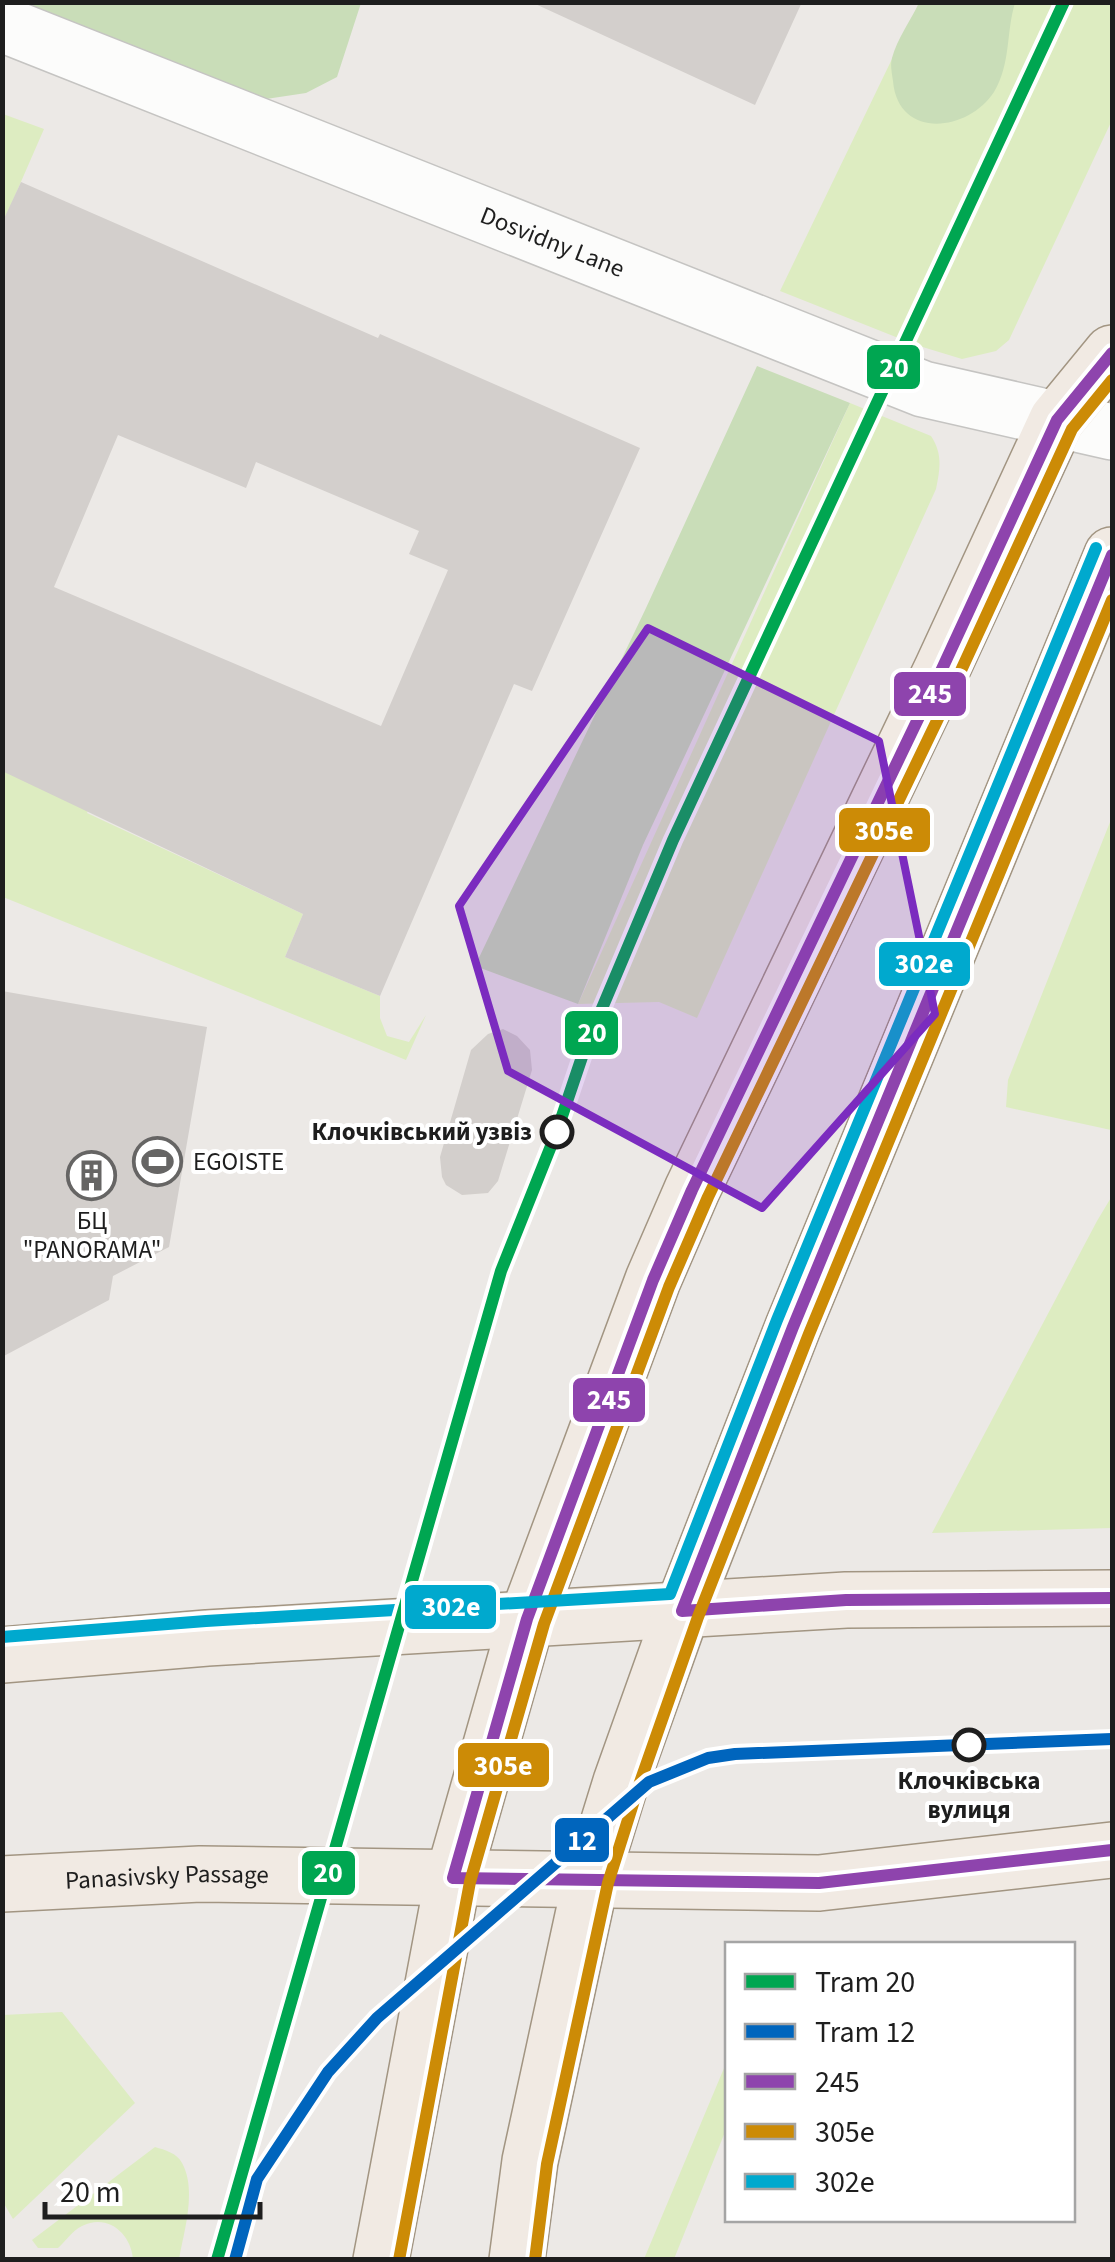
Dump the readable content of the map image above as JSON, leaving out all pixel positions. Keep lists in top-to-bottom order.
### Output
{
  "streets": {
    "main road": ["Panasivsky Passage"],
    "street": ["Dosvidny Lane"]
  },
  "places": {
    "other": ["Клочківський узвіз", "Клочківська вулиця"],
    "sports": ["EGOISTE"],
    "building": ["БЦ \"PANORAMA\""]
  },
  "lines": [
    "tram line 20",
    "transit line 245",
    "transit line 305e",
    "transit line 302е",
    "tram line 12"
  ],
  "legend": [
    "Tram 20",
    "Tram 12",
    "245",
    "305e",
    "302е"
  ],
  "scale_bar": "20 m"
}
